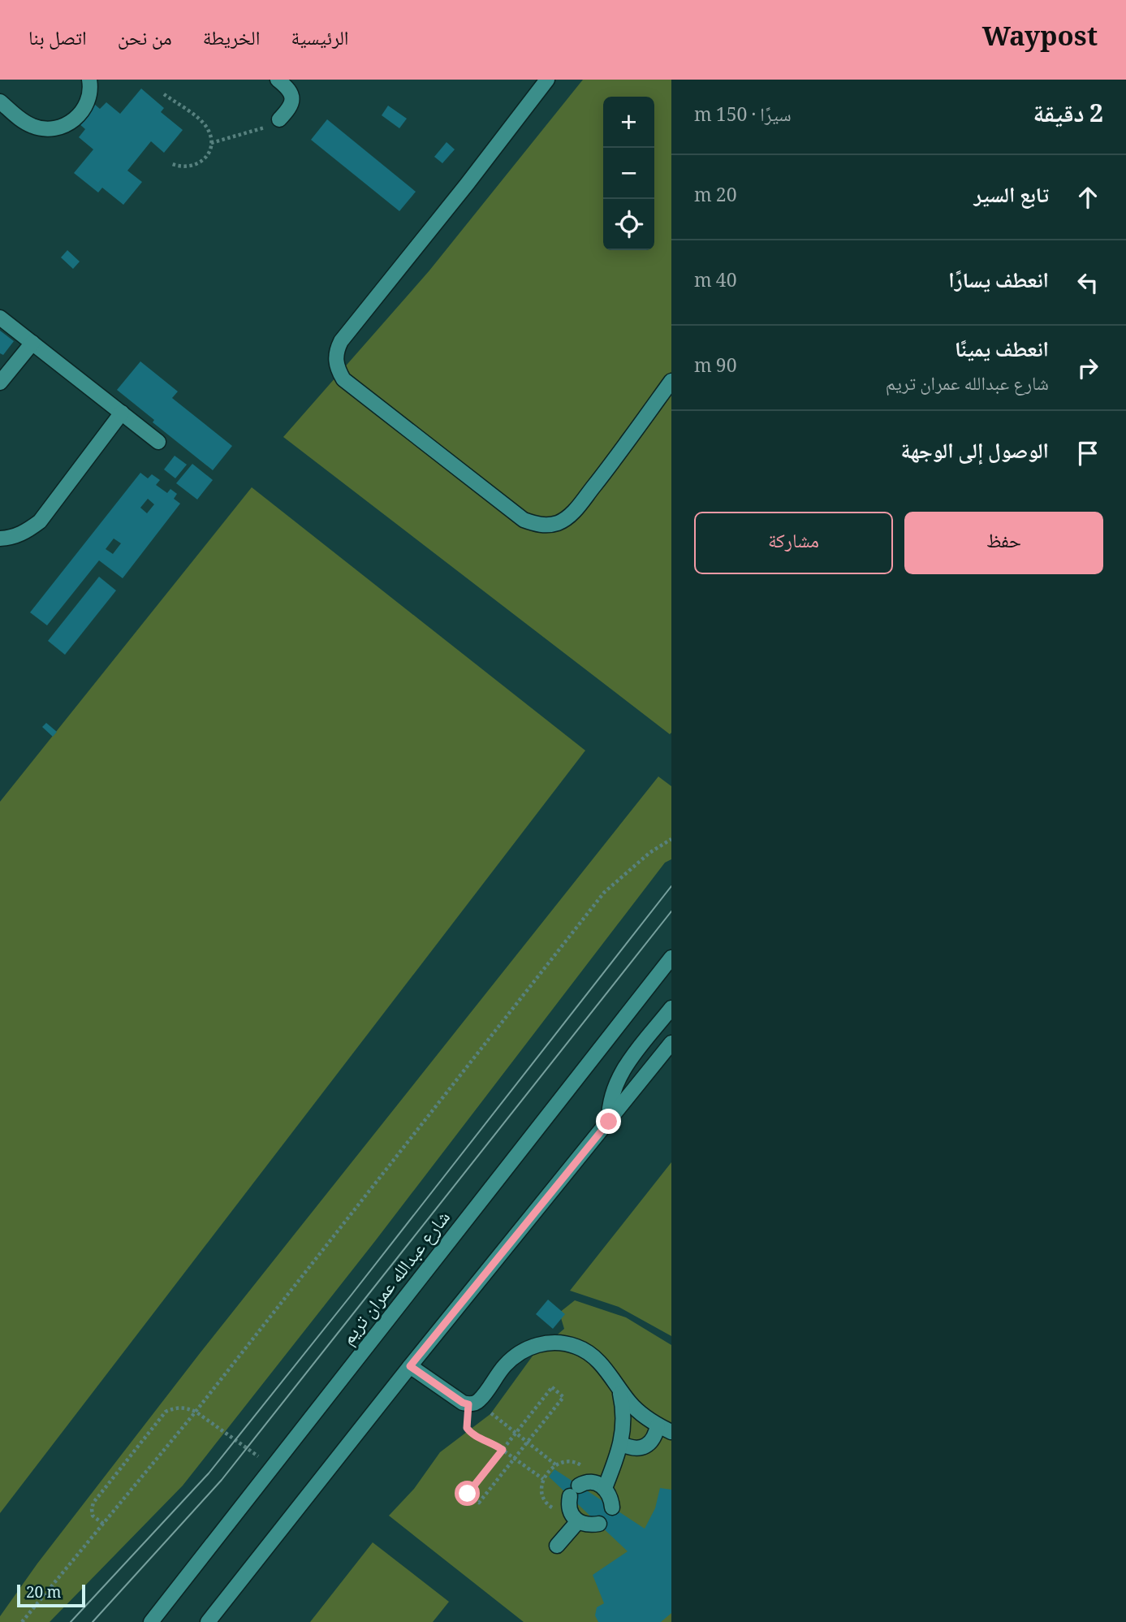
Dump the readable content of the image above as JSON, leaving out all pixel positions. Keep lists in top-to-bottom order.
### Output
{
  "streets": {
    "street": ["شارع عبدالله عمران تريم"]
  },
  "scale_bar": "20 m",
  "page": {
    "header": "Waypost",
    "nav": [
      "الرئيسية",
      "الخريطة",
      "من نحن",
      "اتصل بنا"
    ],
    "heading": ["2 دقيقة", "سيرًا · 150 m"],
    "map_buttons": ["+", "−"],
    "list": [
      ["تابع السير", "20 m"],
      ["انعطف يسارًا", "40 m"],
      ["انعطف يمينًا", "شارع عبدالله عمران تريم", "90 m"],
      "الوصول إلى الوجهة"
    ],
    "buttons": ["حفظ", "مشاركة"],
    "scale": "20 m"
  }
}
